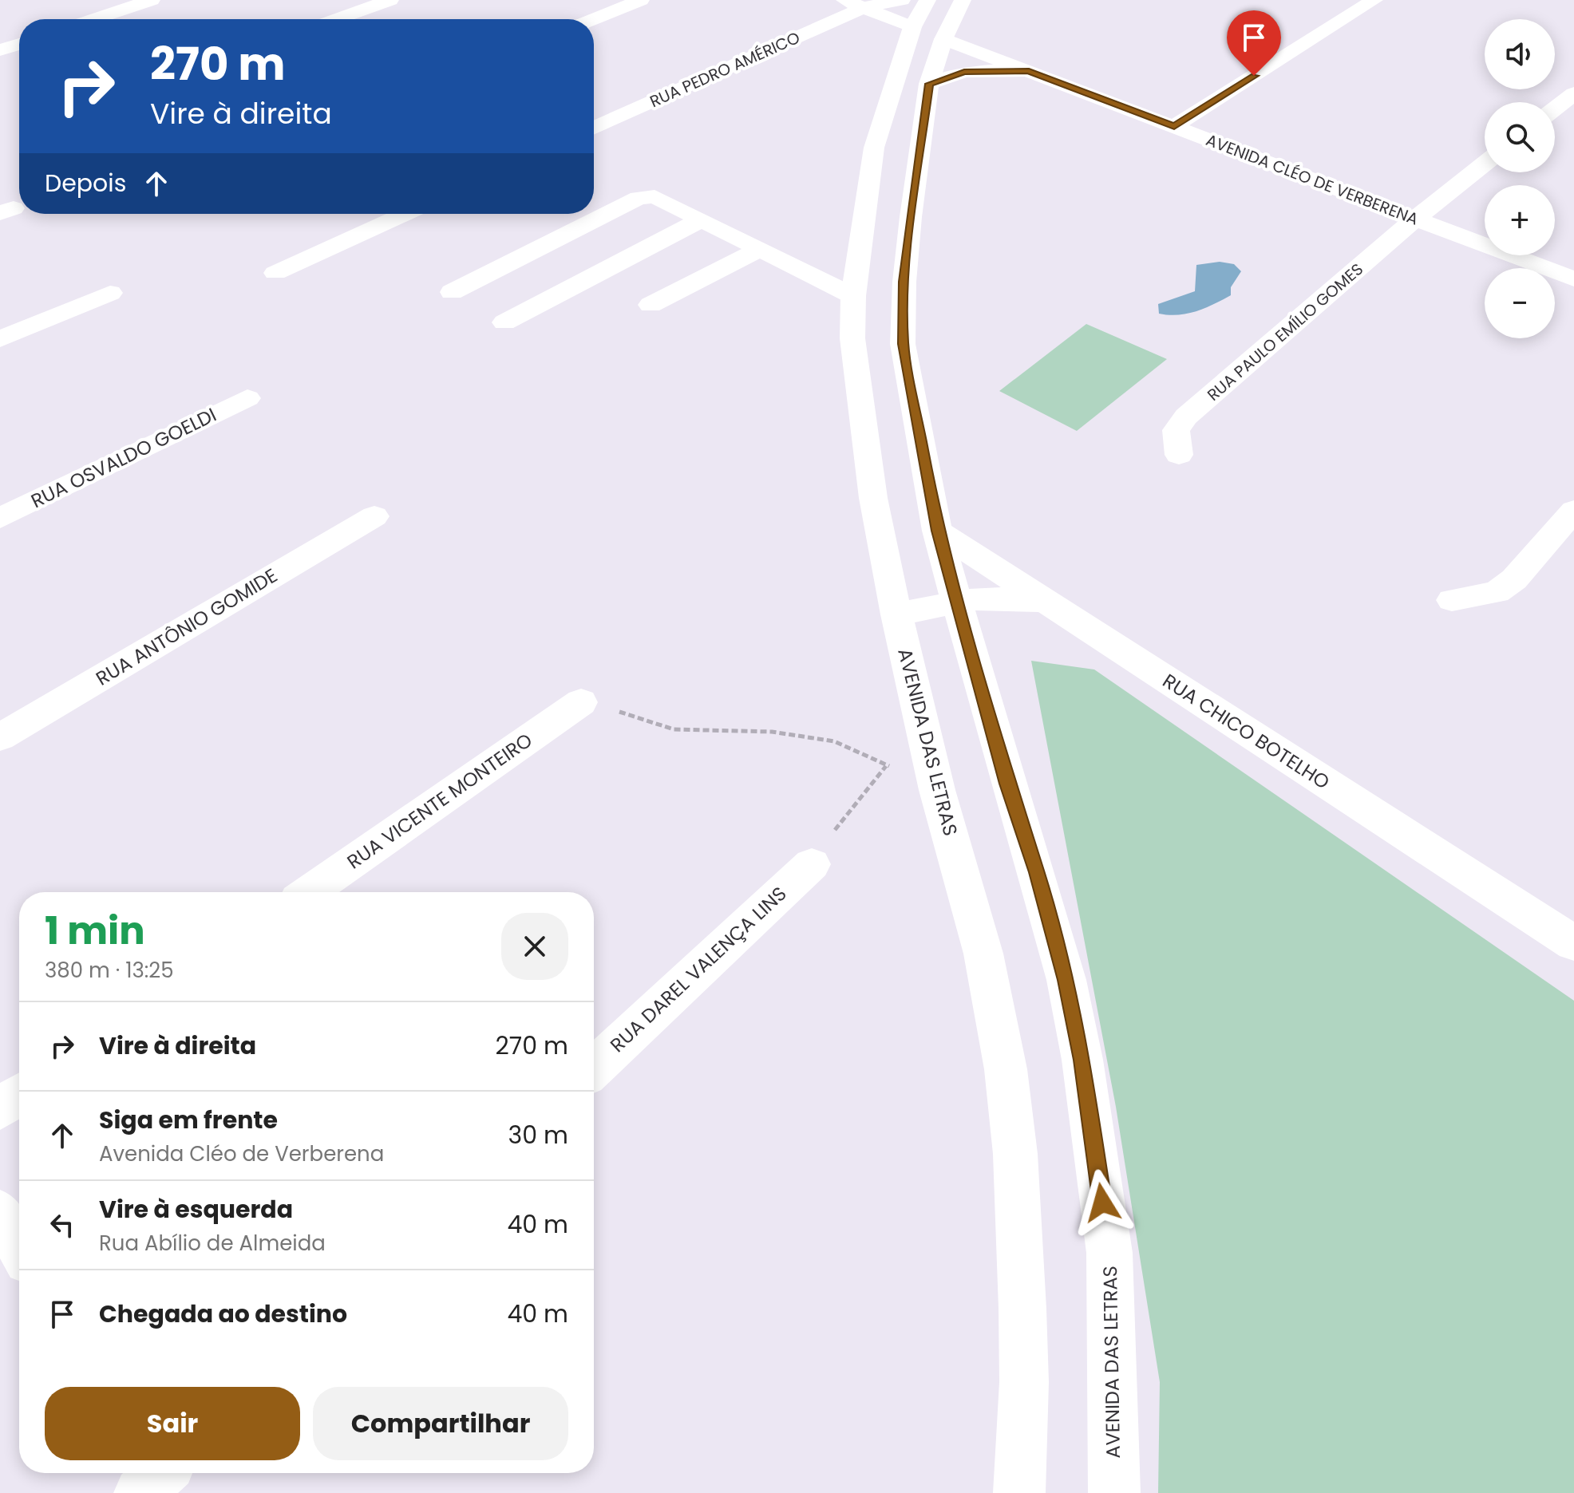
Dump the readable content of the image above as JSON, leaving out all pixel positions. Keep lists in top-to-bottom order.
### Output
{
  "streets": {
    "street": [
      "RUA PEDRO AMÉRICO",
      "AVENIDA CLÉO DE VERBERENA",
      "RUA PAULO EMÍLIO GOMES",
      "RUA OSVALDO GOELDI",
      "RUA ANTÔNIO GOMIDE",
      "RUA CHICO BOTELHO",
      "AVENIDA DAS LETRAS",
      "RUA VICENTE MONTEIRO",
      "RUA DAREL VALENÇA LINS"
    ]
  },
  "crossings": [
    ["RUA PEDRO AMÉRICO", "AVENIDA CLÉO DE VERBERENA"],
    ["RUA PEDRO AMÉRICO", "AVENIDA DAS LETRAS"],
    ["AVENIDA CLÉO DE VERBERENA", "RUA PAULO EMÍLIO GOMES"],
    ["AVENIDA CLÉO DE VERBERENA", "AVENIDA DAS LETRAS"],
    ["RUA CHICO BOTELHO", "AVENIDA DAS LETRAS"]
  ],
  "page": {
    "map_buttons": ["+", "−"],
    "turn": ["270 m", "Vire à direita"],
    "then": "Depois",
    "heading": ["1 min", "380 m · 13:25"],
    "list": [
      {
        "name": "Vire à direita",
        "value": "270 m"
      },
      {
        "name": "Siga em frente",
        "note": "Avenida Cléo de Verberena",
        "value": "30 m"
      },
      {
        "name": "Vire à esquerda",
        "note": "Rua Abílio de Almeida",
        "value": "40 m"
      },
      {
        "name": "Chegada ao destino",
        "value": "40 m"
      }
    ],
    "buttons": ["Sair", "Compartilhar"]
  }
}
